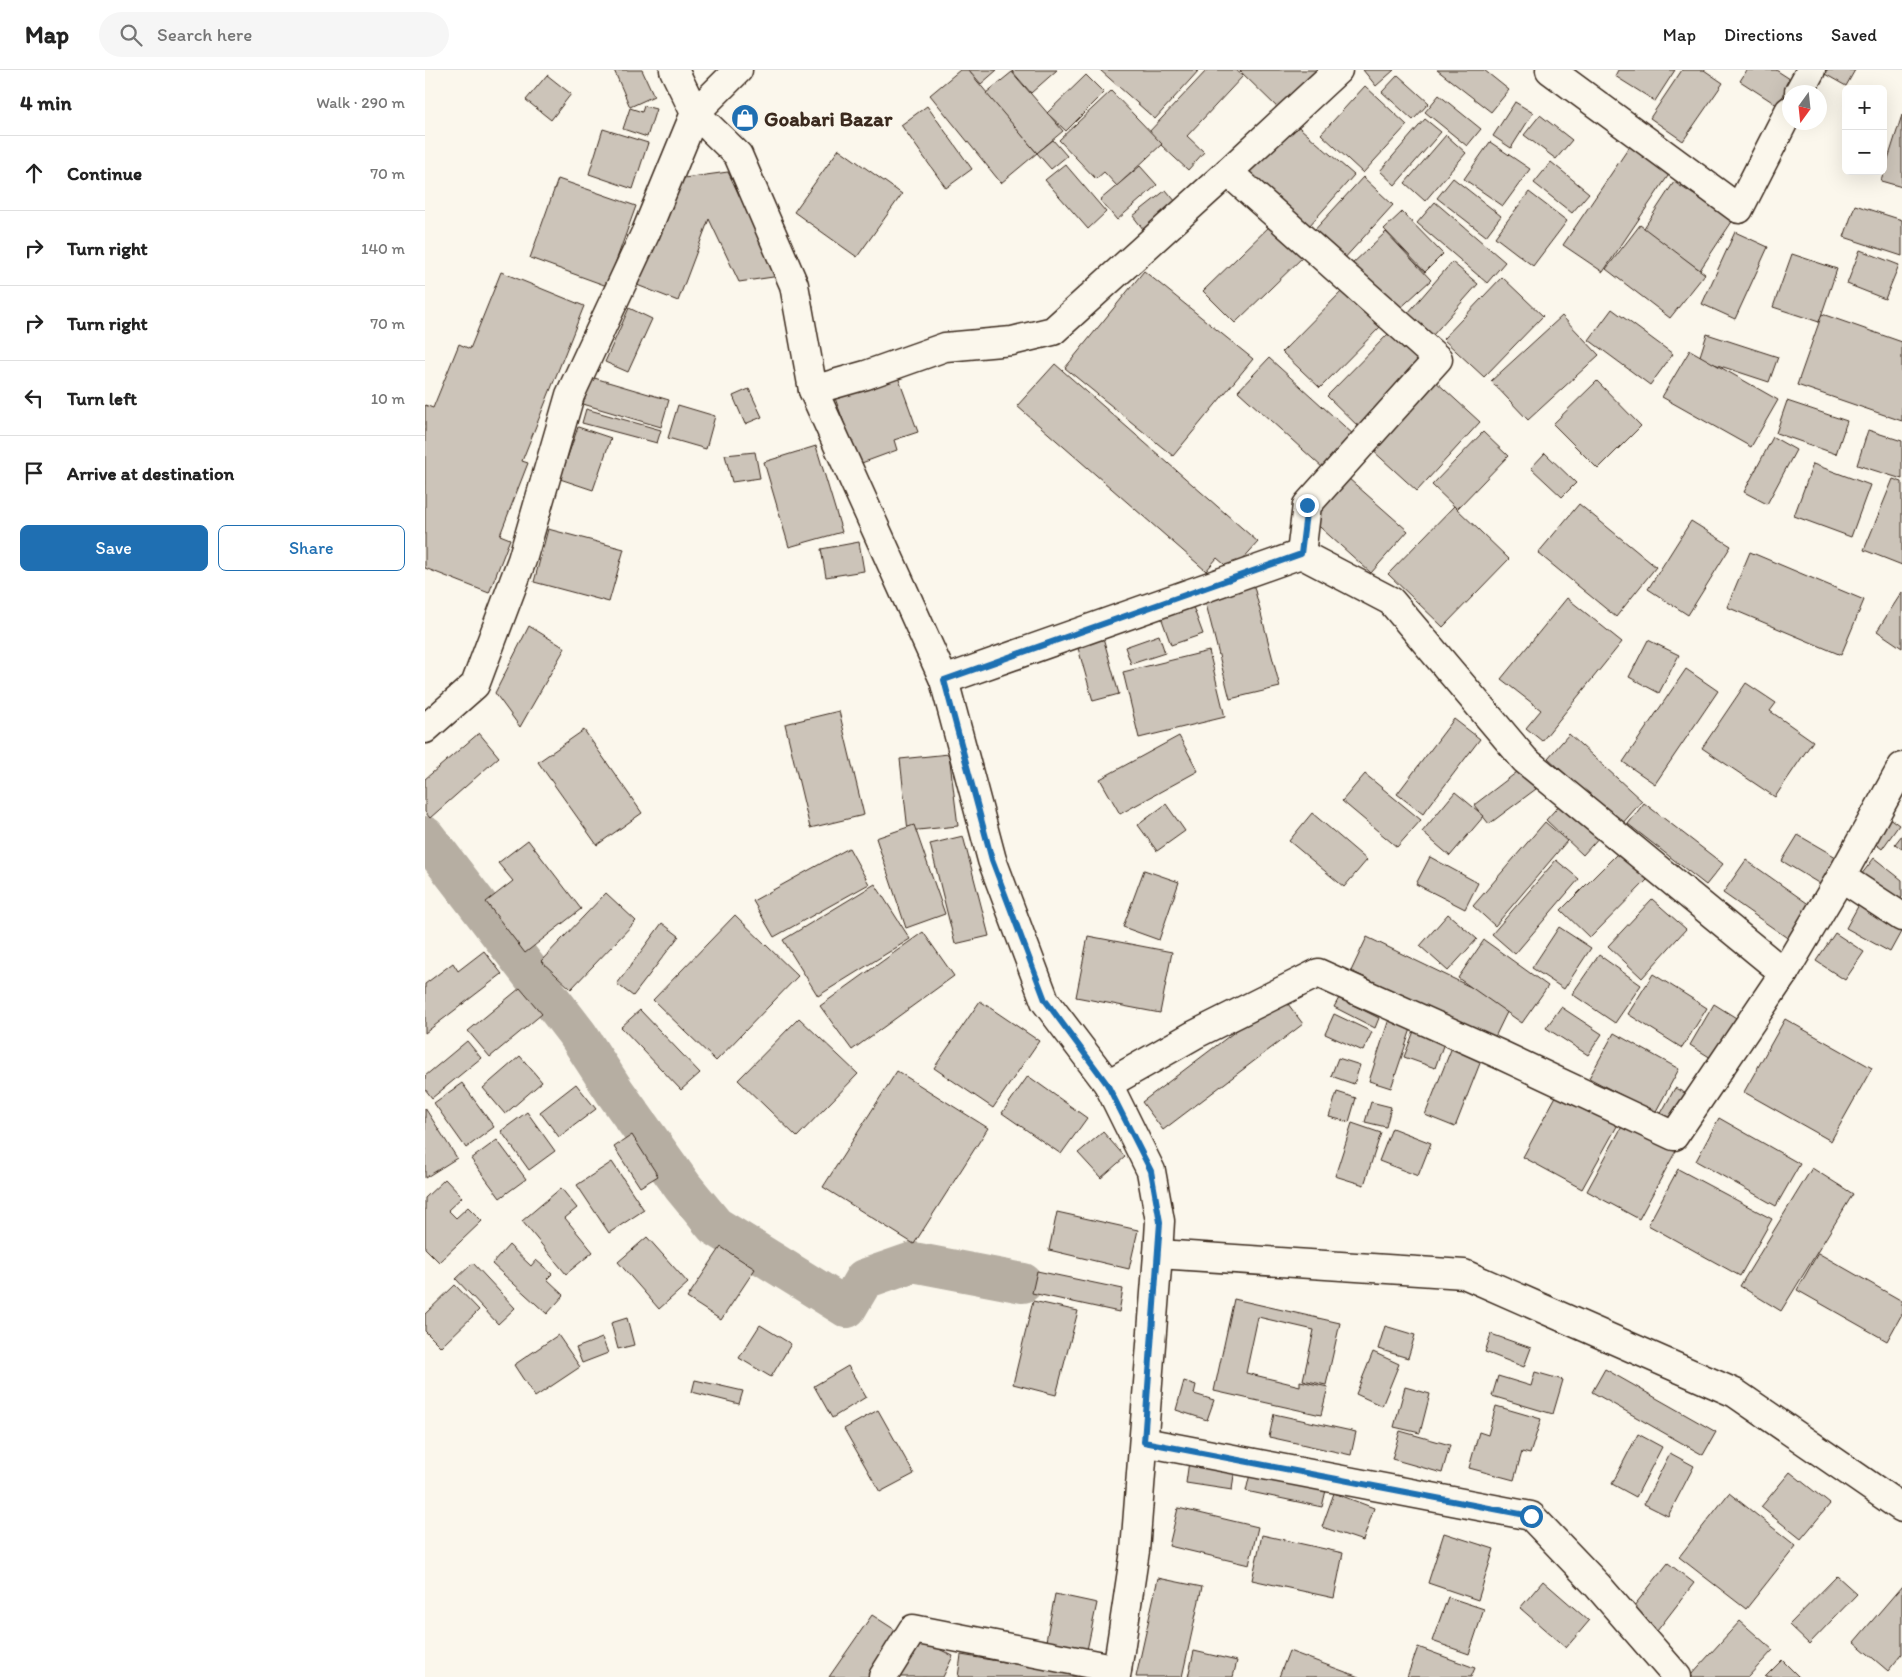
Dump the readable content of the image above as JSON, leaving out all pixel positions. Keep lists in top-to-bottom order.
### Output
{
  "places": {
    "shop": ["Goabari Bazar"]
  },
  "north": "bottom",
  "page": {
    "header": "Map",
    "search": "Search here",
    "nav": ["Map", "Directions", "Saved"],
    "heading": ["4 min", "Walk · 290 m"],
    "map_buttons": ["+", "−"],
    "list": [
      ["Continue", "70 m"],
      ["Turn right", "140 m"],
      ["Turn right", "70 m"],
      ["Turn left", "10 m"],
      "Arrive at destination"
    ],
    "buttons": ["Save", "Share"]
  }
}
